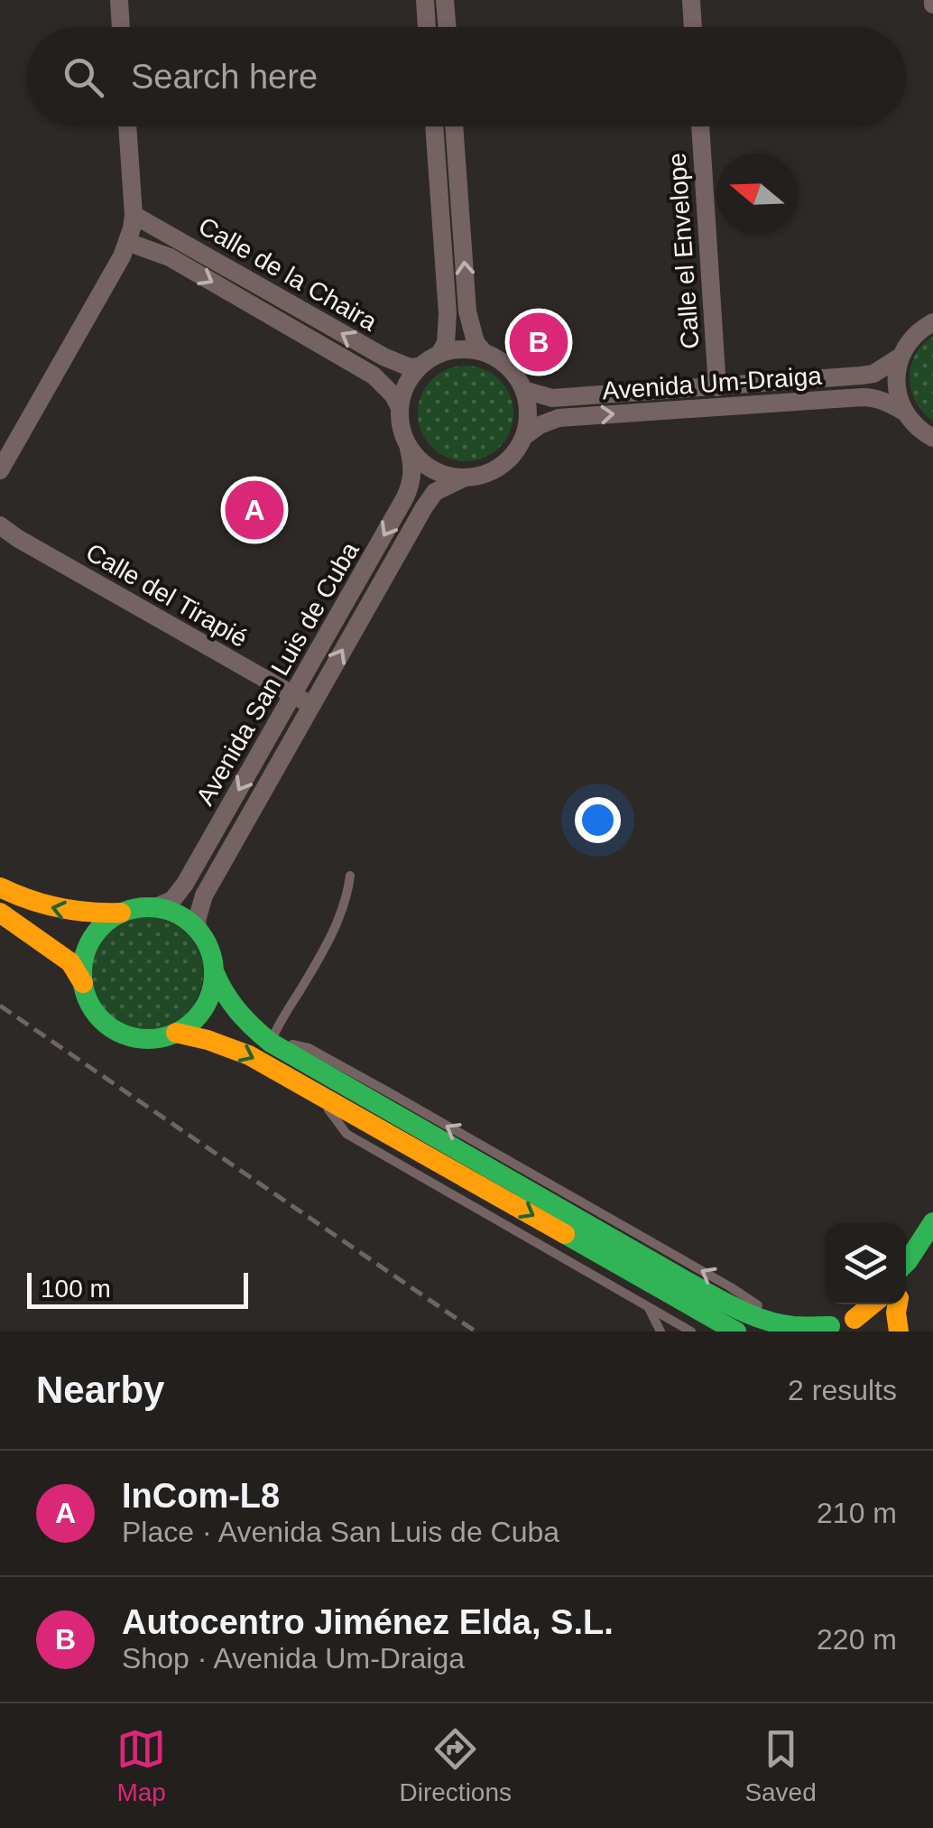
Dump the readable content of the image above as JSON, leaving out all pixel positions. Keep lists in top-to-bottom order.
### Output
{
  "streets": {
    "street": [
      "Calle el Envelope",
      "Calle de la Chaira",
      "Avenida Um-Draiga",
      "Calle del Tirapié",
      "Avenida San Luis de Cuba"
    ]
  },
  "crossings": [
    ["Calle el Envelope", "Avenida Um-Draiga"],
    ["Calle de la Chaira", "Avenida Um-Draiga"],
    ["Calle de la Chaira", "Avenida San Luis de Cuba"],
    ["Avenida Um-Draiga", "Avenida San Luis de Cuba"],
    ["Calle del Tirapié", "Avenida San Luis de Cuba"]
  ],
  "scale_bar": "100 m",
  "north": "left",
  "page": {
    "search": "Search here",
    "pins": ["B", "A"],
    "scale": "100 m",
    "heading": ["Nearby", "2 results"],
    "list": [
      {
        "mark": "A",
        "name": "InCom-L8",
        "note": "Place · Avenida San Luis de Cuba",
        "value": "210 m"
      },
      {
        "mark": "B",
        "name": "Autocentro Jiménez Elda, S.L.",
        "note": "Shop · Avenida Um-Draiga",
        "value": "220 m"
      }
    ],
    "nav": ["Map", "Directions", "Saved"]
  }
}
